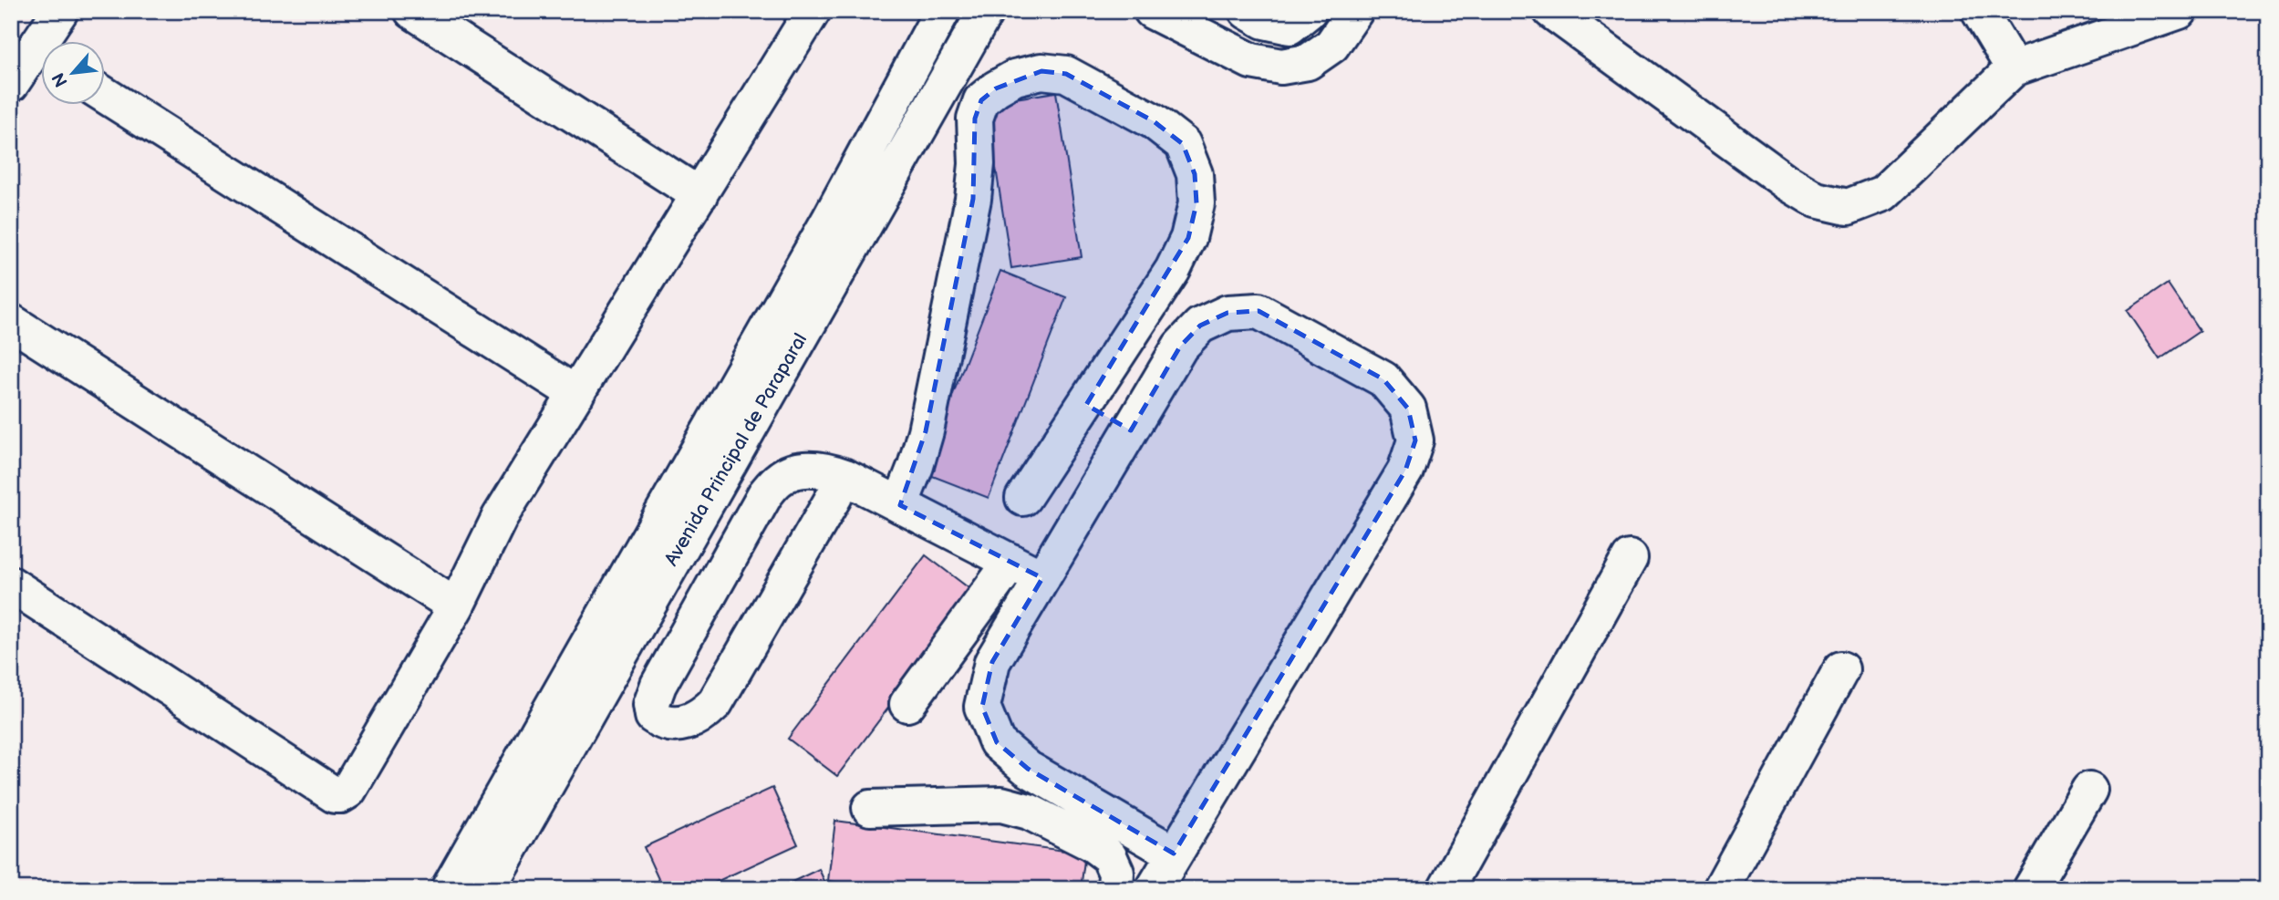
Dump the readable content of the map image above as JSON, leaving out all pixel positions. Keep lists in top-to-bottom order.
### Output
{
  "streets": {
    "street": ["Avenida Principal de Paraparal"]
  },
  "north": "bottom left"
}
